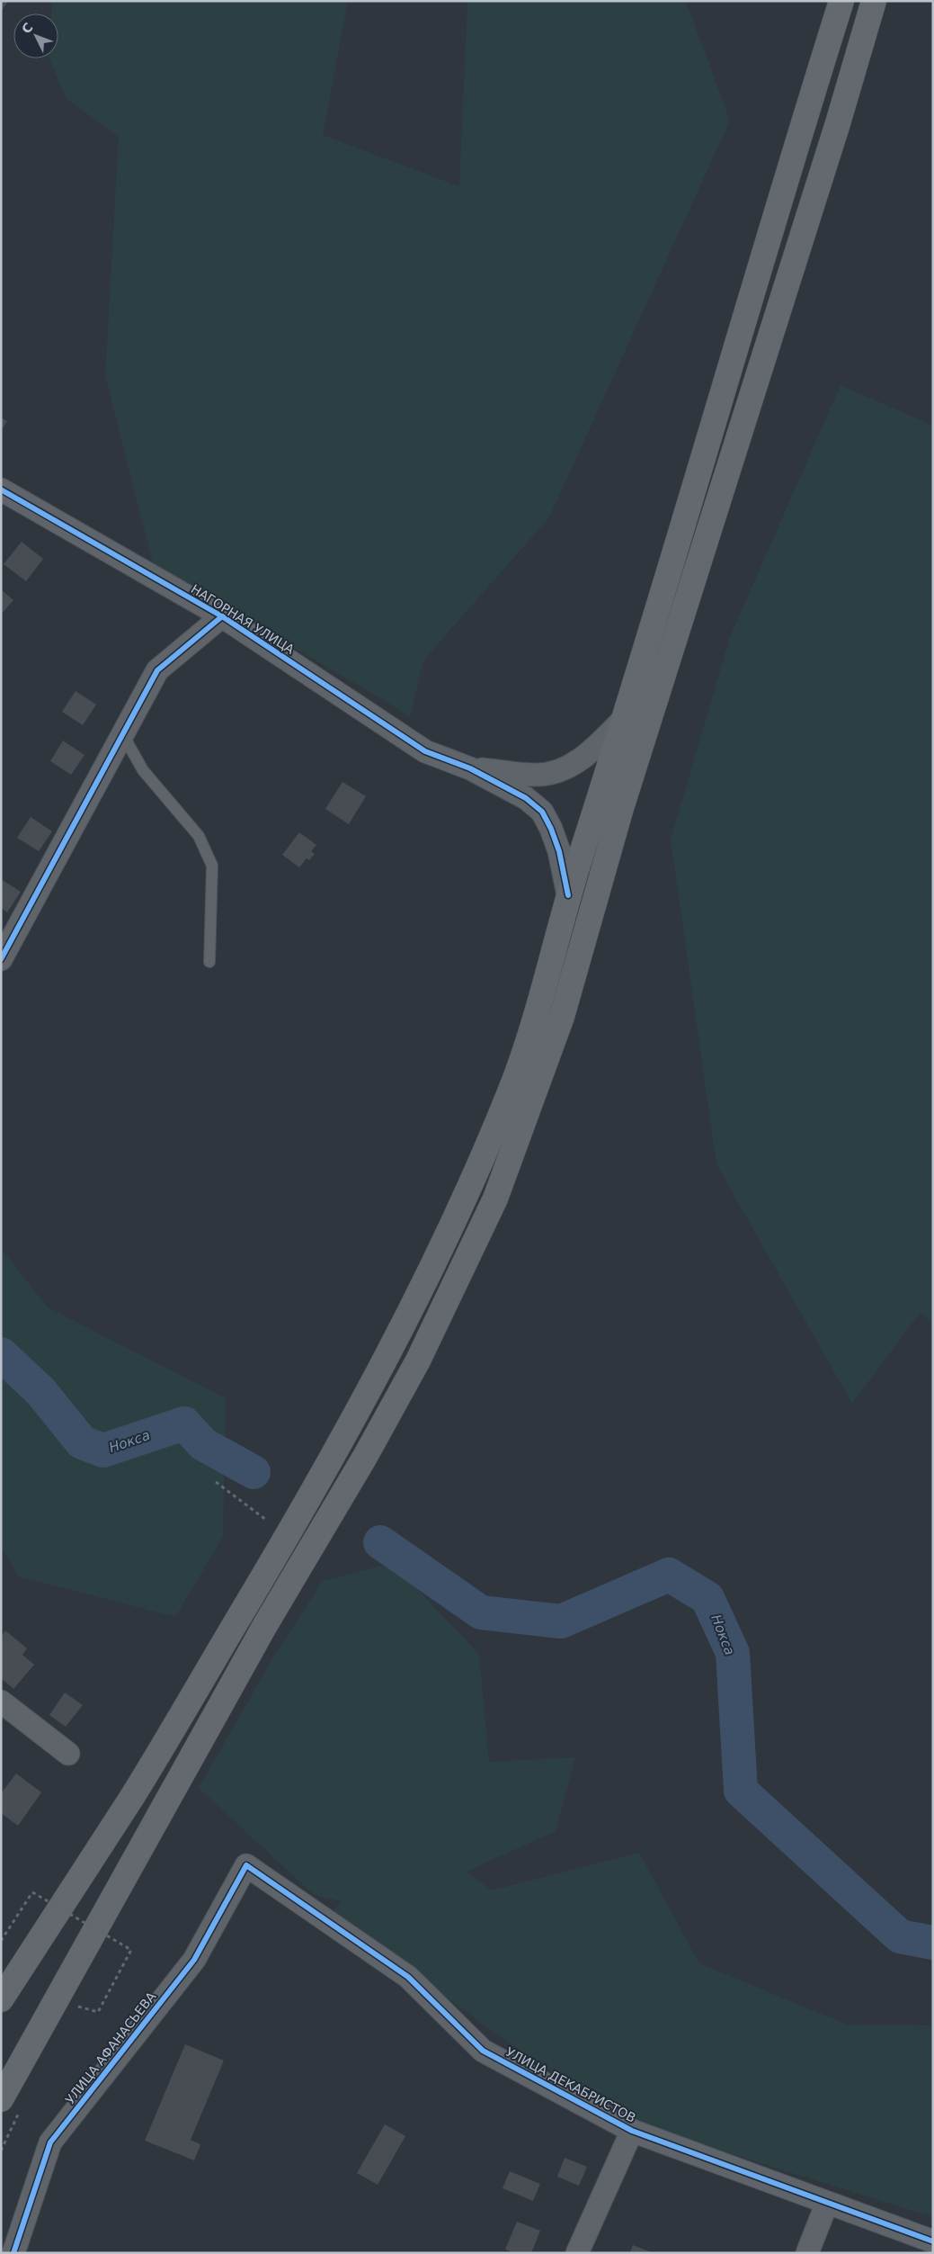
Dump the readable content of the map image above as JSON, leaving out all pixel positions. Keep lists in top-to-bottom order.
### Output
{
  "streets": {
    "street": ["НАГОРНАЯ УЛИЦА", "УЛИЦА АФАНАСЬЕВА", "УЛИЦА ДЕКАБРИСТОВ"]
  },
  "crossings": [
    ["УЛИЦА АФАНАСЬЕВА", "УЛИЦА ДЕКАБРИСТОВ"]
  ],
  "water": ["Нокса"],
  "north": "top left"
}
